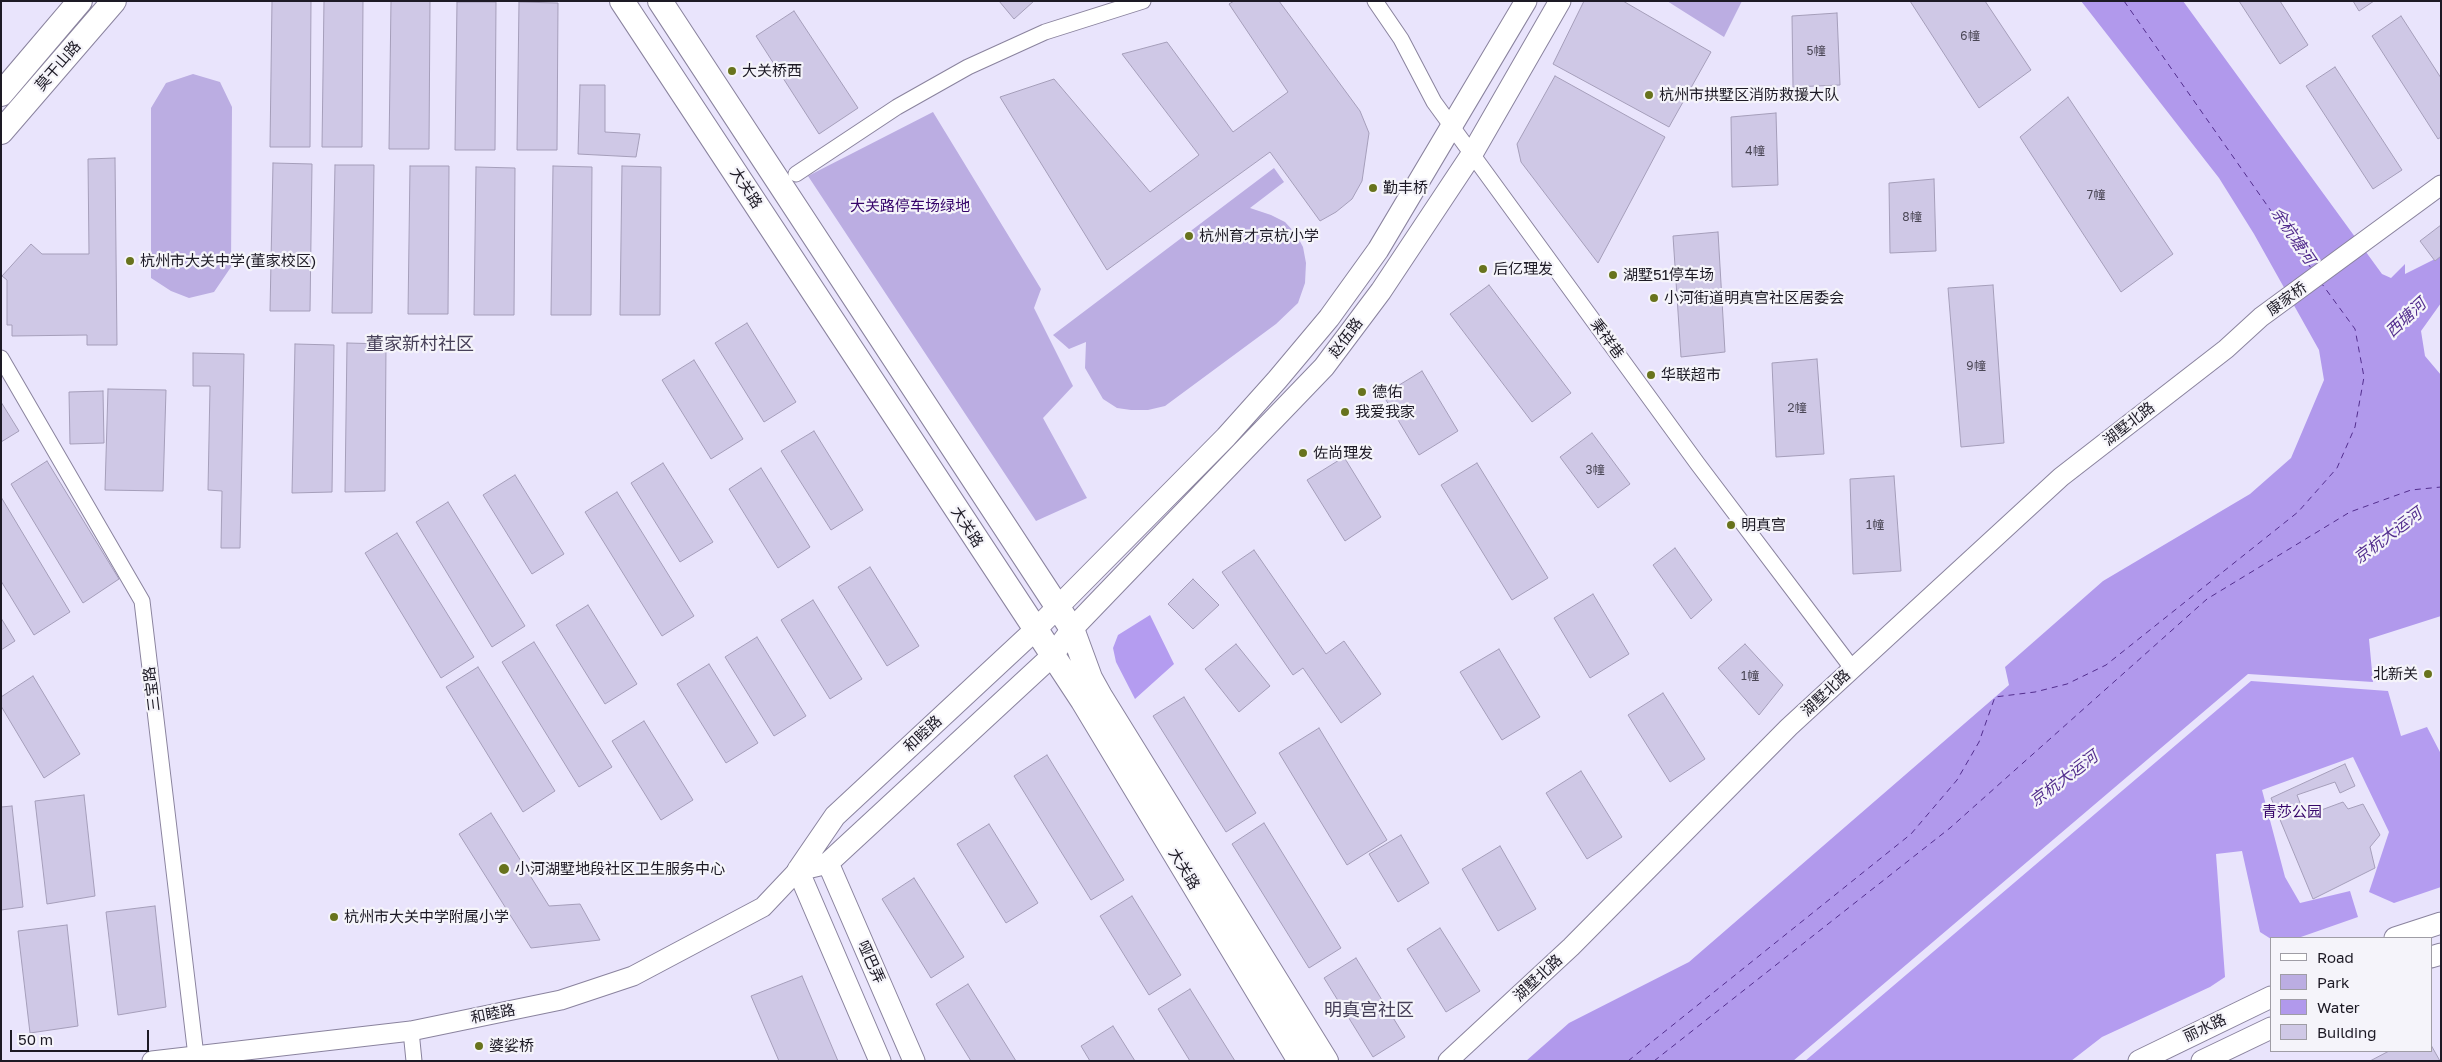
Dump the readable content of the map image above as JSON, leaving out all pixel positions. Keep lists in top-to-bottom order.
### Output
{
  "streets": {
    "main road": [
      "莫干山路",
      "大关路",
      "赵伍路",
      "和睦路",
      "哑巴弄",
      "丽水路"
    ],
    "street": [
      "康家桥",
      "秉祥巷",
      "湖墅北路",
      "三宝路"
    ]
  },
  "crossings": [
    ["大关路", "赵伍路"],
    ["大关路", "和睦路"],
    ["康家桥", "湖墅北路"],
    ["赵伍路", "秉祥巷"],
    ["赵伍路", "和睦路"],
    ["秉祥巷", "湖墅北路"],
    ["三宝路", "和睦路"],
    ["和睦路", "哑巴弄"]
  ],
  "districts": ["董家新村社区", "明真宫社区"],
  "water": ["余杭塘河", "西塘河", "京杭大运河"],
  "parks": ["大关路停车场绿地", "青莎公园"],
  "places": [
    "大关桥西",
    "杭州市拱墅区消防救援大队",
    "勤丰桥",
    "杭州育才京杭小学",
    "杭州市大关中学(董家校区)",
    "后亿理发",
    "湖墅51停车场",
    "小河街道明真宫社区居委会",
    "华联超市",
    "德佑",
    "我爱我家",
    "佐尚理发",
    "明真宫",
    "北新关",
    "小河湖墅地段社区卫生服务中心",
    "杭州市大关中学附属小学",
    "婆娑桥"
  ],
  "house_numbers": [
    "6幢",
    "5幢",
    "4幢",
    "7幢",
    "8幢",
    "9幢",
    "2幢",
    "3幢",
    "1幢",
    "1幢"
  ],
  "legend": [
    "Road",
    "Park",
    "Water",
    "Building"
  ],
  "scale_bar": "50 m"
}
